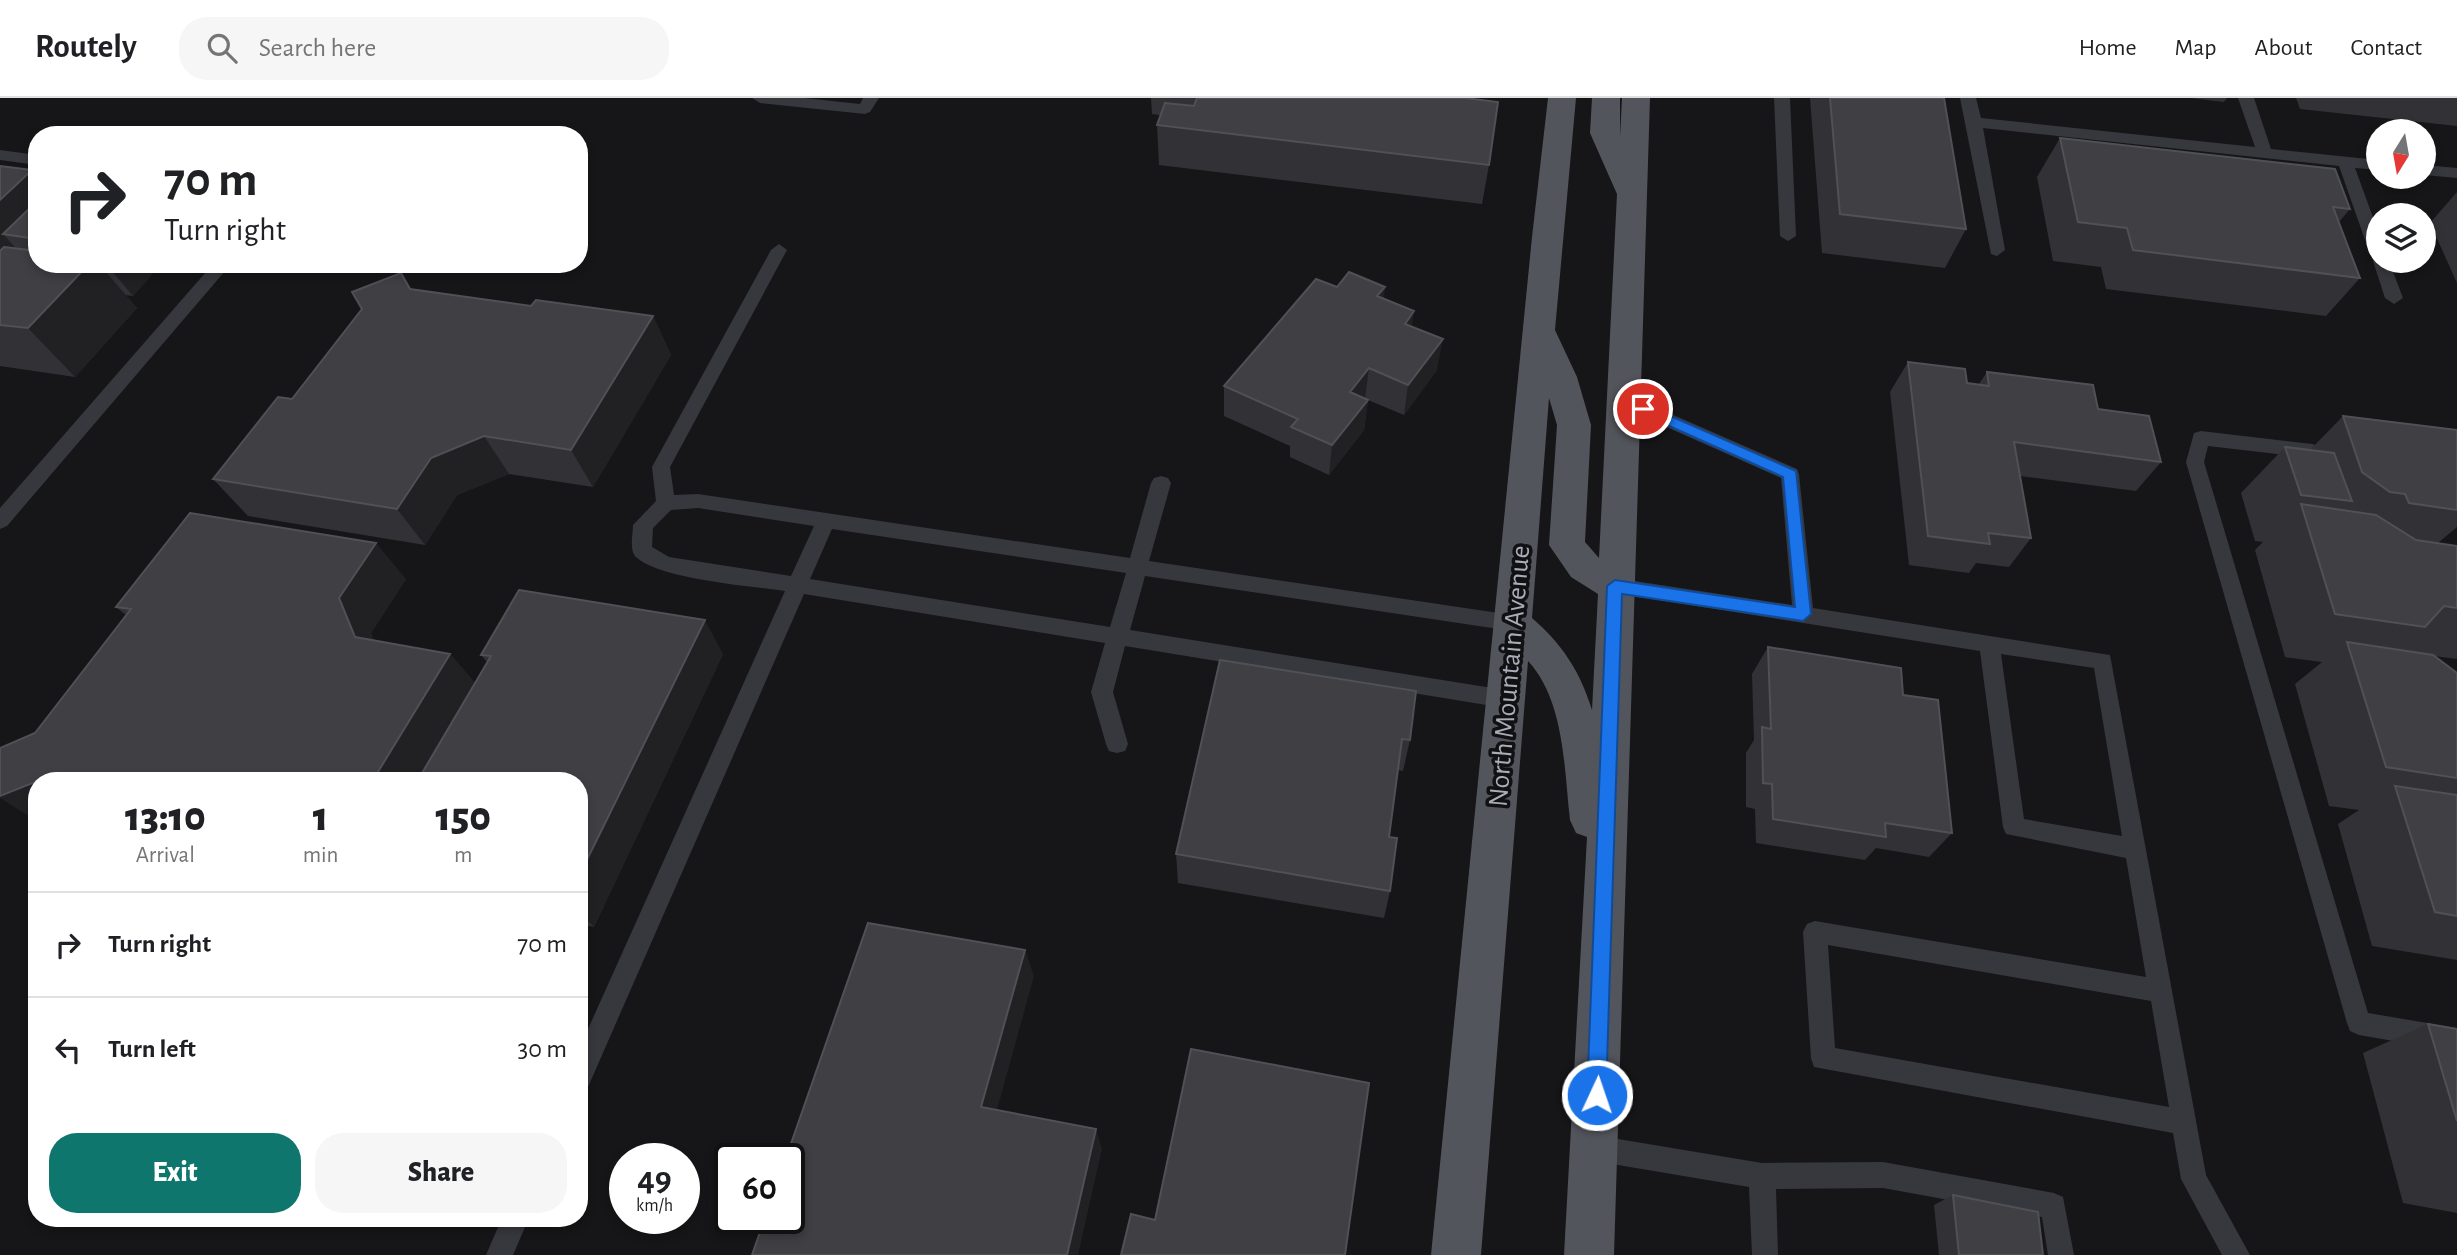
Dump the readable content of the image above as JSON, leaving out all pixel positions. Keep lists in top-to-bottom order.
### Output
{
  "streets": {
    "main road": ["North Mountain Avenue"]
  },
  "north": "bottom",
  "page": {
    "header": "Routely",
    "search": "Search here",
    "nav": [
      "Home",
      "Map",
      "About",
      "Contact"
    ],
    "turn": ["70 m", "Turn right"],
    "eta": [
      "13:10",
      "Arrival",
      "1",
      "min",
      "150",
      "m"
    ],
    "list": [
      {
        "name": "Turn right",
        "value": "70 m"
      },
      {
        "name": "Turn left",
        "value": "30 m"
      }
    ],
    "buttons": ["Exit", "Share"],
    "speed": "49 km/h",
    "limit": "60"
  }
}
